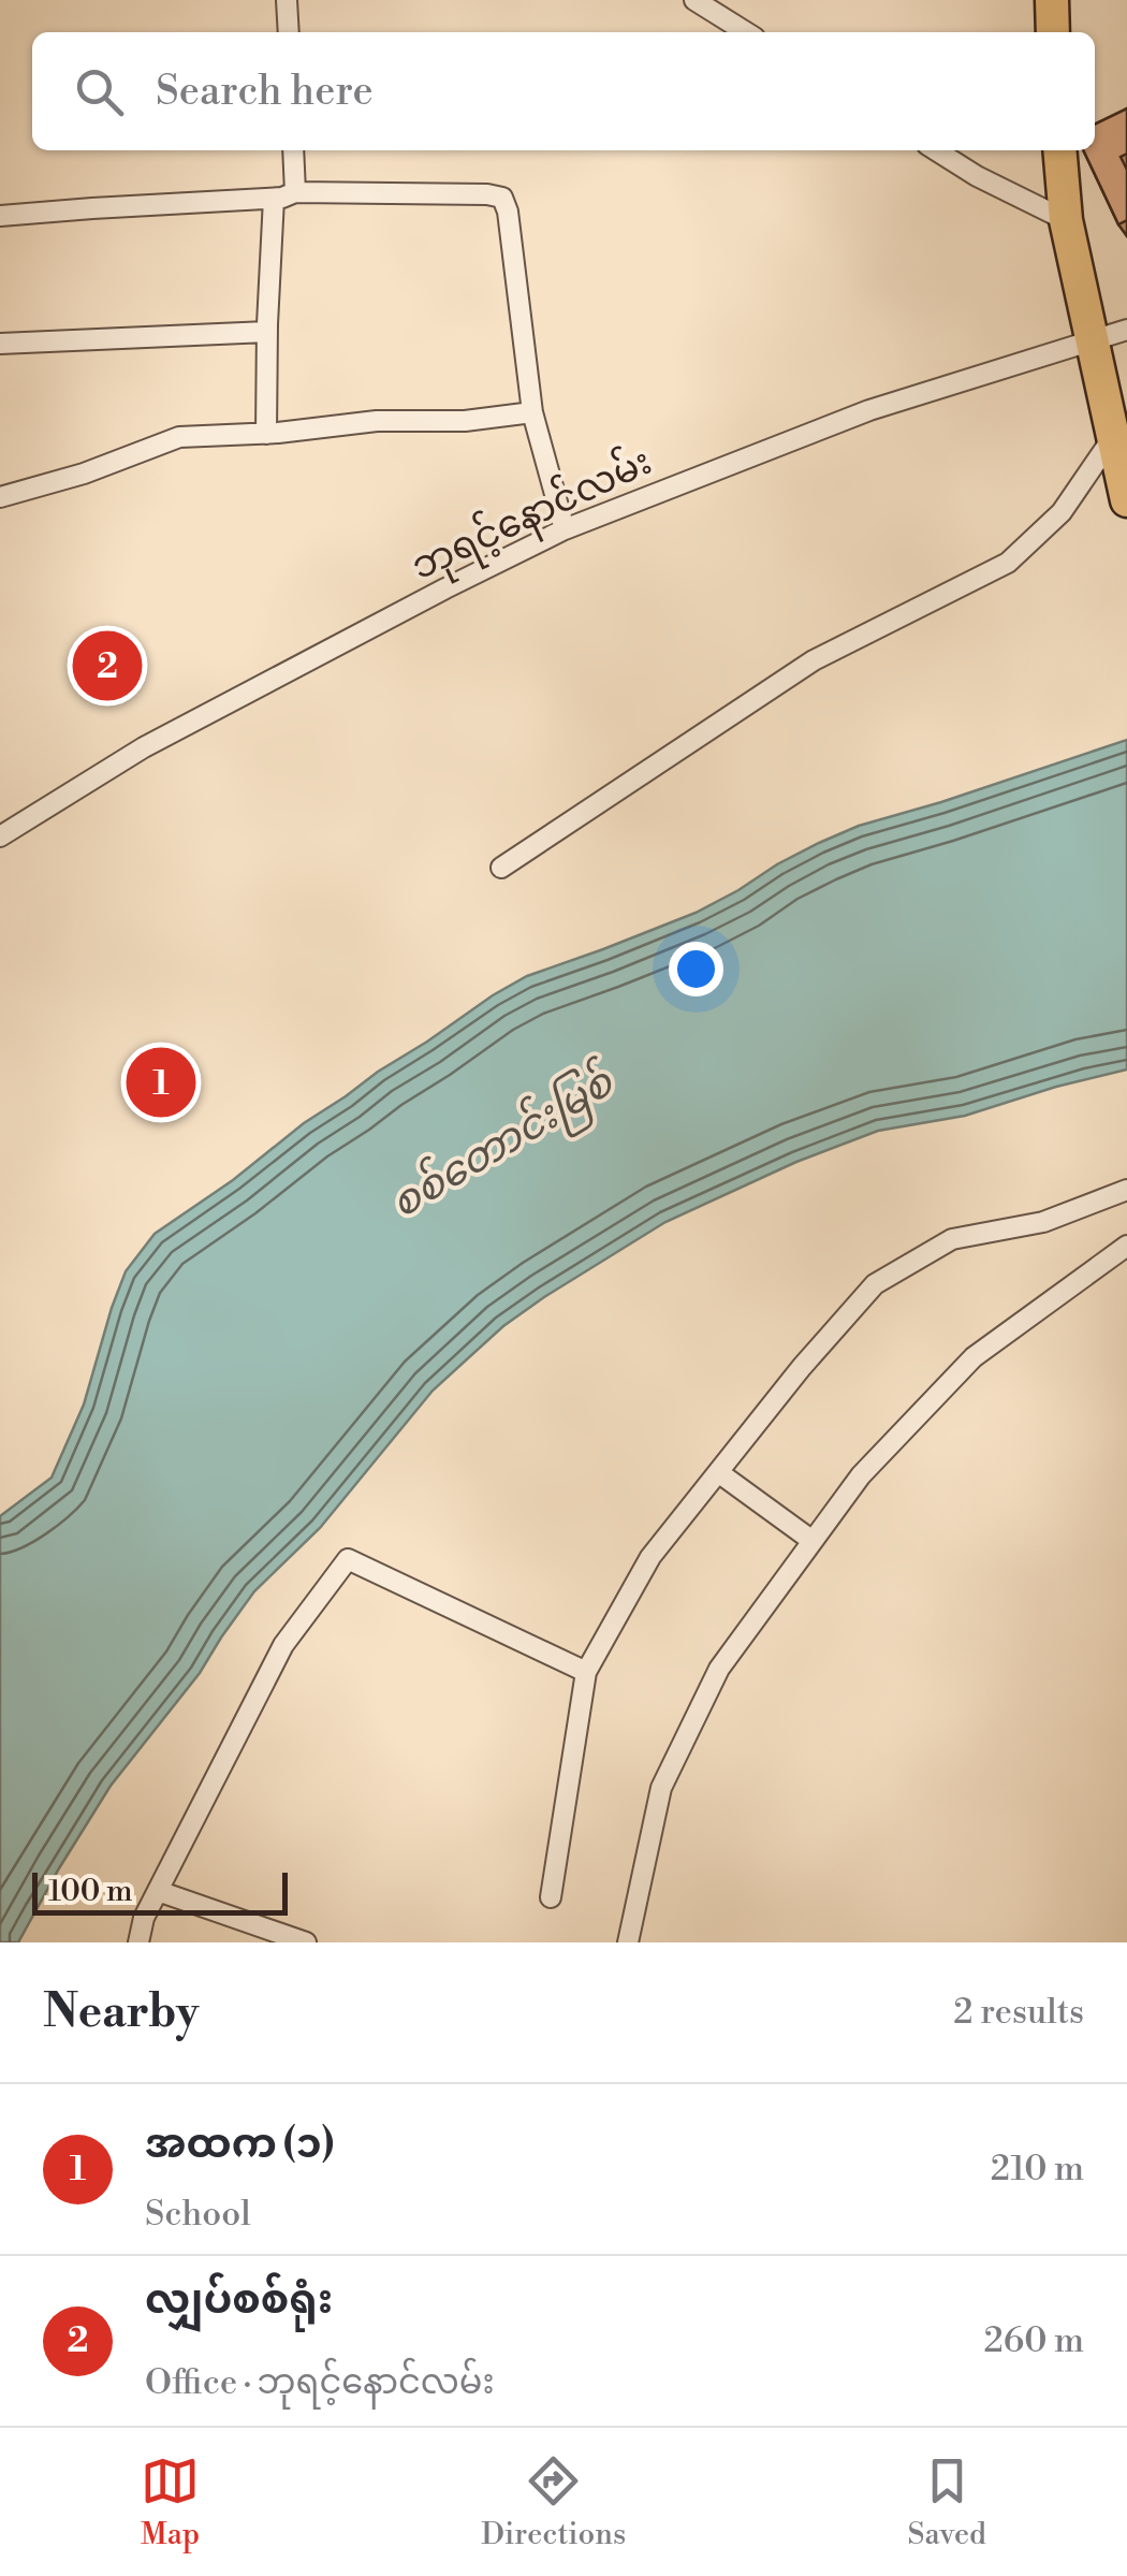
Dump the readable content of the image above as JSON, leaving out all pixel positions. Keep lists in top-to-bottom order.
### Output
{
  "streets": {
    "street": ["ဘုရင့်နောင်လမ်း"]
  },
  "water": ["စစ်တောင်းမြစ်"],
  "scale_bar": "100 m",
  "page": {
    "search": "Search here",
    "pins": ["2", "1"],
    "scale": "100 m",
    "heading": ["Nearby", "2 results"],
    "list": [
      {
        "mark": "1",
        "name": "အထက (၁)",
        "note": "School",
        "value": "210 m"
      },
      {
        "mark": "2",
        "name": "လျှပ်စစ်ရုံး",
        "note": "Office · ဘုရင့်နောင်လမ်း",
        "value": "260 m"
      }
    ],
    "nav": ["Map", "Directions", "Saved"]
  }
}
